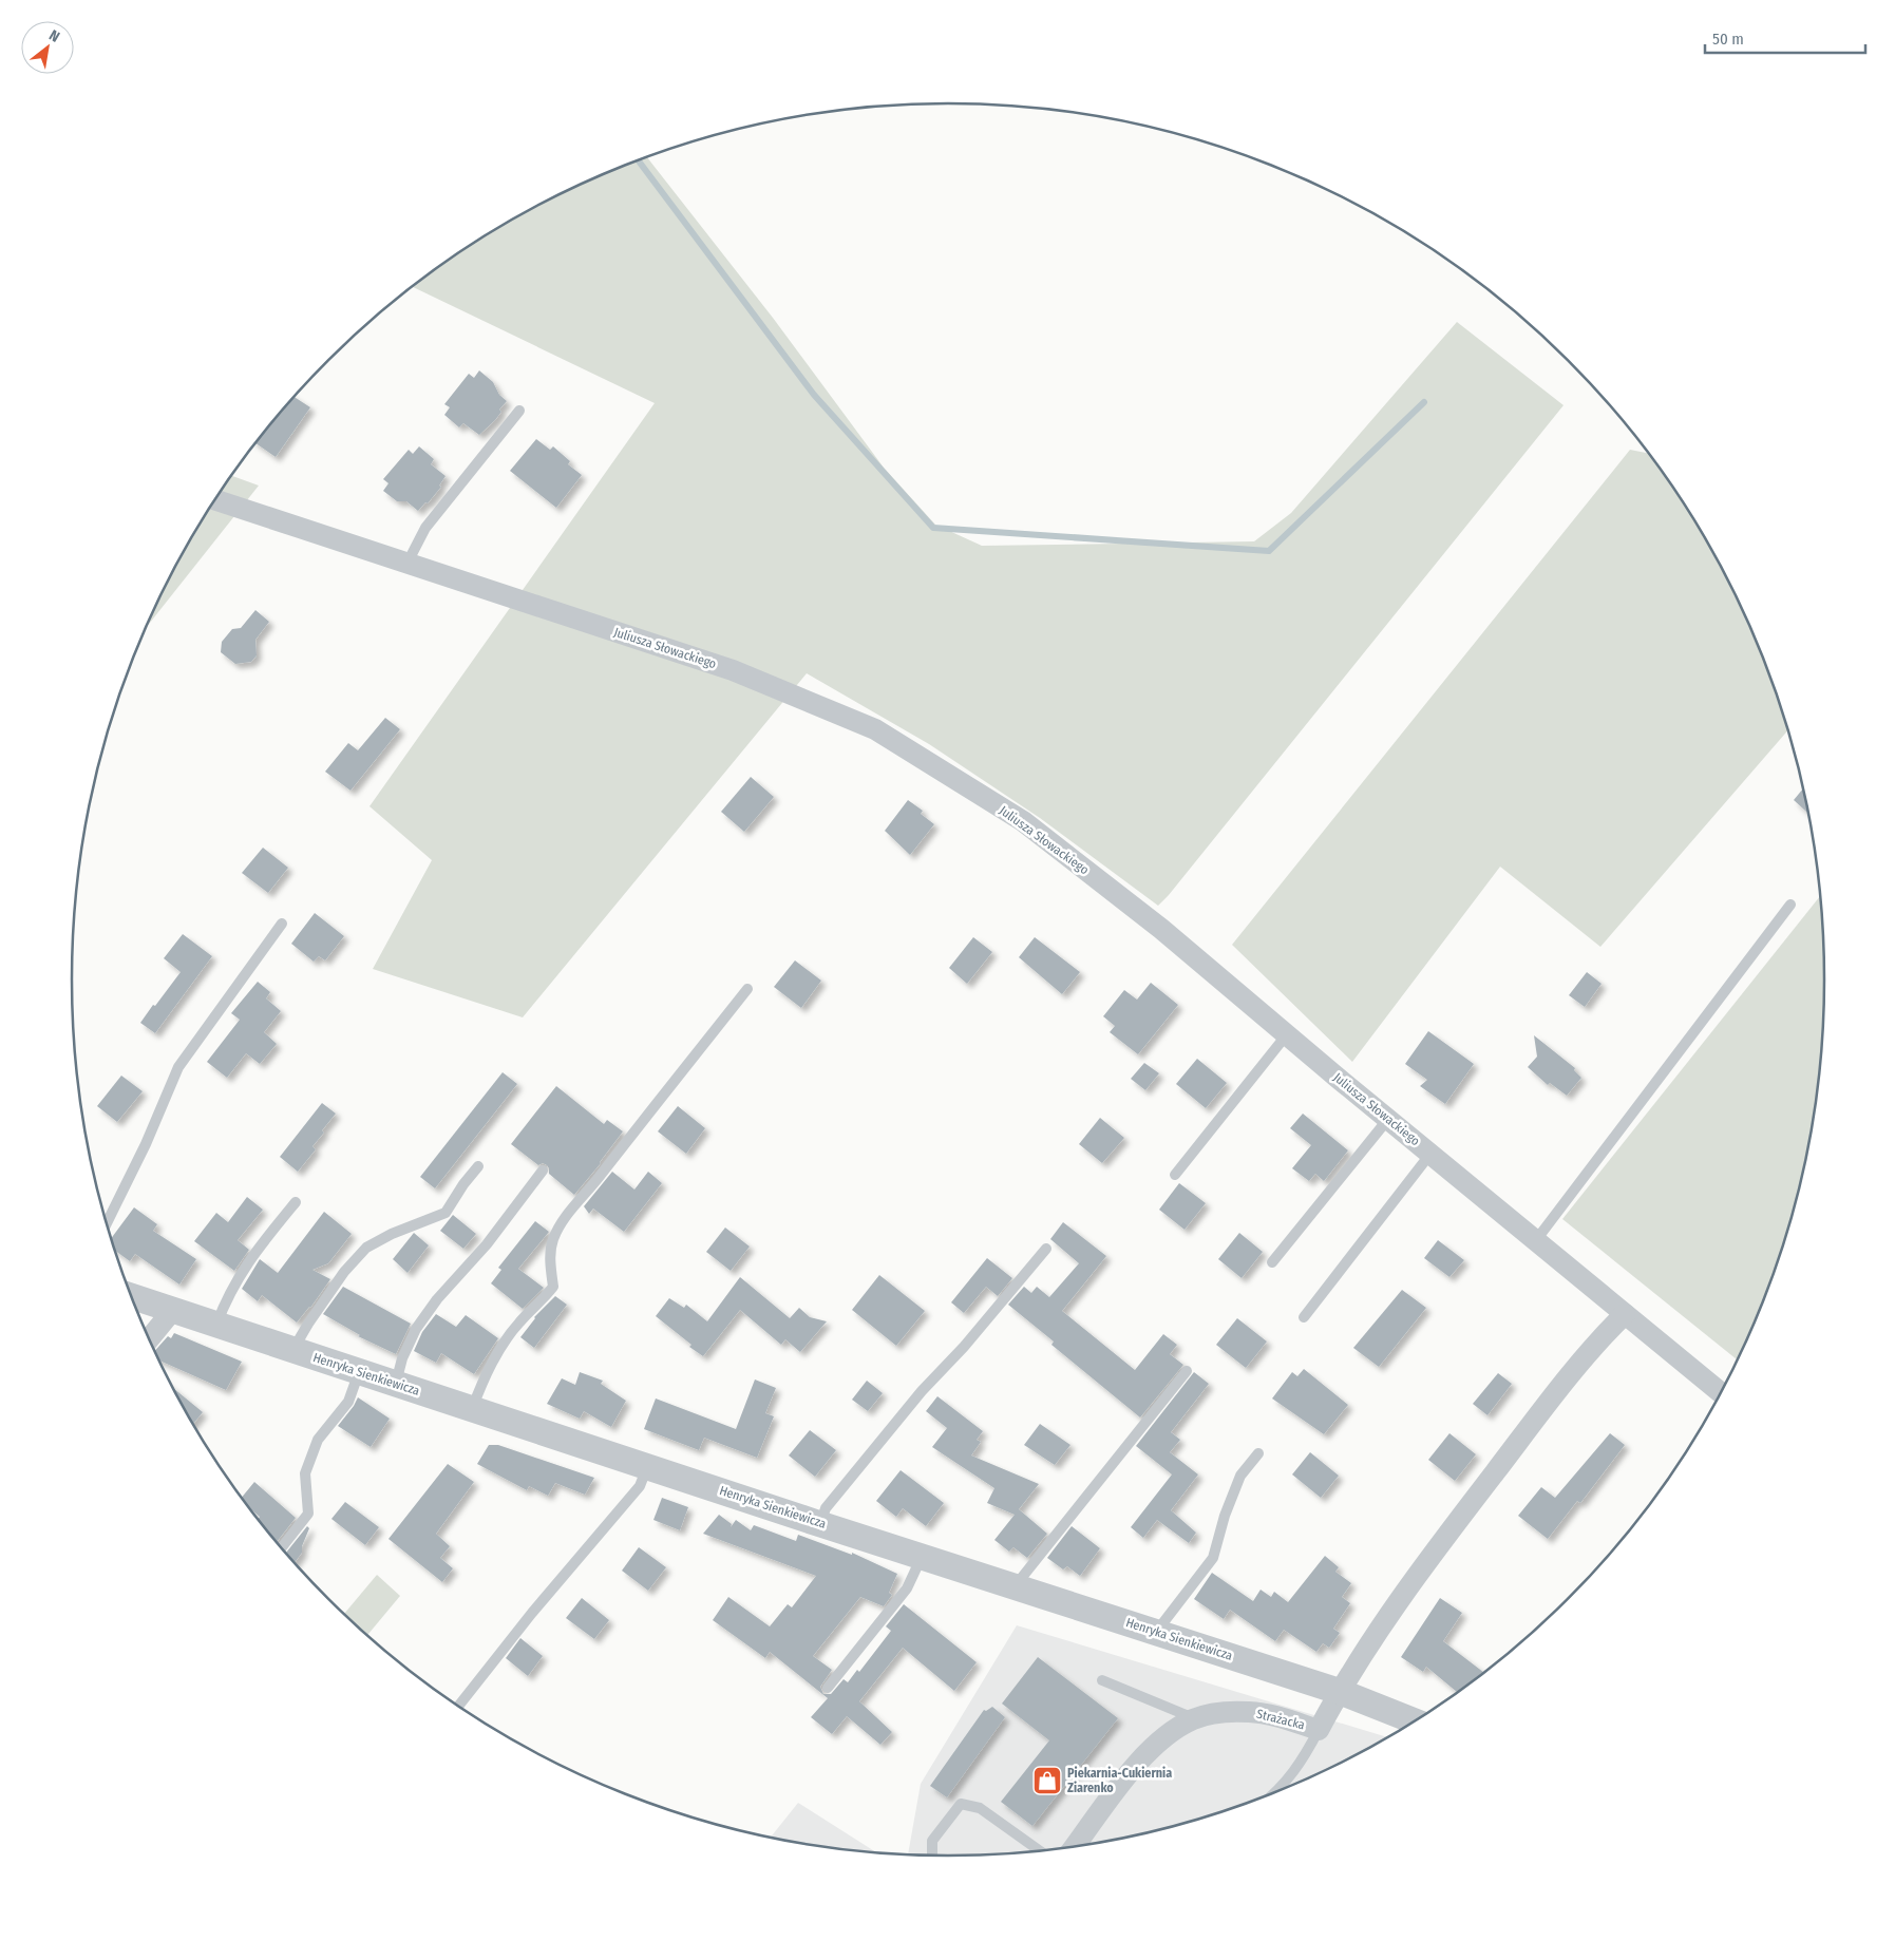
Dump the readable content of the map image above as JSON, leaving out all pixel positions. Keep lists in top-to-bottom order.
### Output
{
  "streets": {
    "street": ["Juliusza Słowackiego", "Henryka Sienkiewicza", "Strażacka"]
  },
  "crossings": [
    ["Juliusza Słowackiego", "Strażacka"],
    ["Henryka Sienkiewicza", "Strażacka"]
  ],
  "places": {
    "shop": ["Piekarnia-Cukiernia Ziarenko"]
  },
  "scale_bar": "50 m",
  "north": "top right"
}
